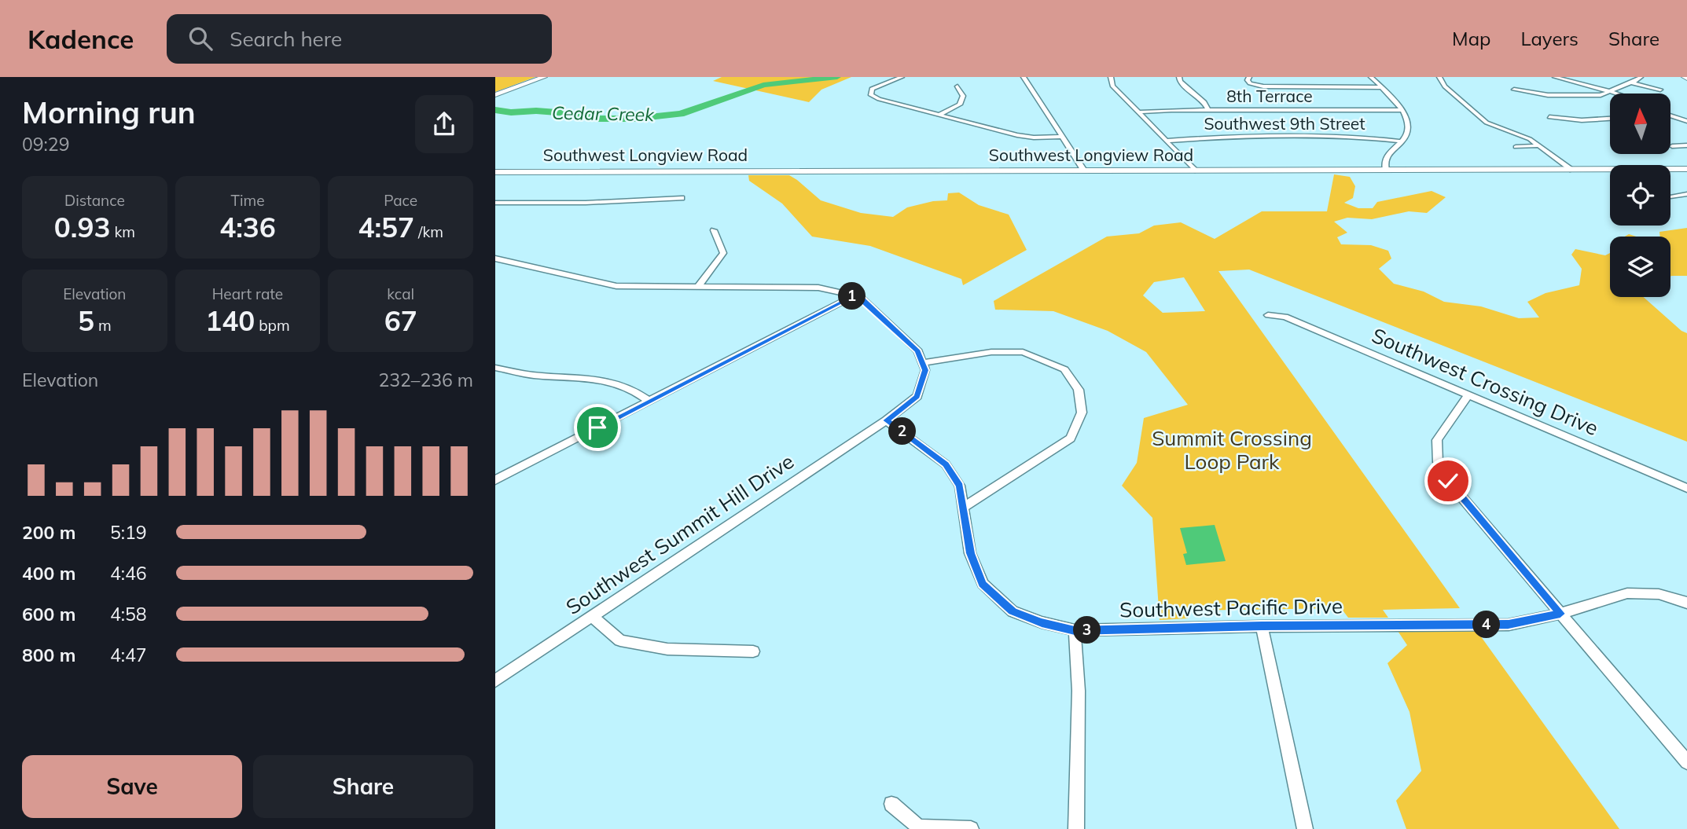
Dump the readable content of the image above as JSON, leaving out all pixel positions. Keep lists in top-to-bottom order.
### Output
{
  "streets": {
    "street": [
      "8th Terrace",
      "Southwest 9th Street",
      "Southwest Longview Road",
      "Southwest Crossing Drive",
      "Southwest Summit Hill Drive",
      "Southwest Pacific Drive"
    ]
  },
  "crossings": [
    ["Southwest Summit Hill Drive", "Southwest Pacific Drive"]
  ],
  "water": ["Cedar Creek"],
  "parks": ["Summit Crossing Loop Park"],
  "north": "top",
  "page": {
    "header": "Kadence",
    "search": "Search here",
    "nav": ["Map", "Layers", "Share"],
    "heading": ["Morning run", "09:29"],
    "stats": [
      ["Distance", "0.93 km"],
      ["Time", "4:36"],
      ["Pace", "4:57 /km"],
      ["Elevation", "5 m"],
      ["Heart rate", "140 bpm"],
      ["kcal", "67"]
    ],
    "pins": [
      "1",
      "2",
      "4",
      "3"
    ],
    "chart": ["Elevation", "232–236 m"],
    "list": [
      {
        "name": "200 m",
        "note": "5:19"
      },
      {
        "name": "400 m",
        "note": "4:46"
      },
      {
        "name": "600 m",
        "note": "4:58"
      },
      {
        "name": "800 m",
        "note": "4:47"
      }
    ],
    "buttons": ["Save", "Share"]
  }
}
